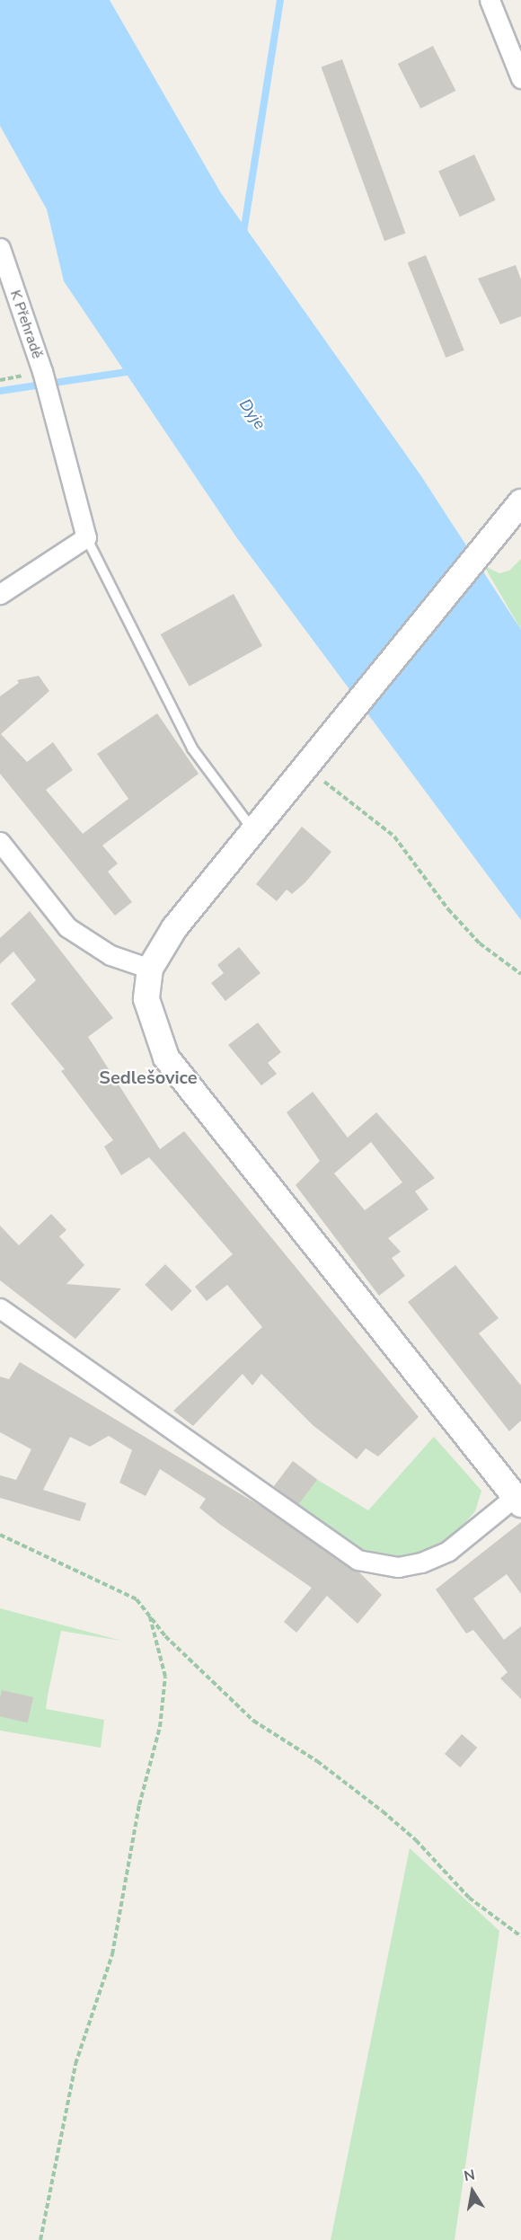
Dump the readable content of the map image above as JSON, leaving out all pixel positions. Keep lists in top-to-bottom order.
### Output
{
  "streets": {
    "street": ["K Přehradě"]
  },
  "districts": ["Sedlešovice"],
  "water": ["Dyje"],
  "north": "top"
}
